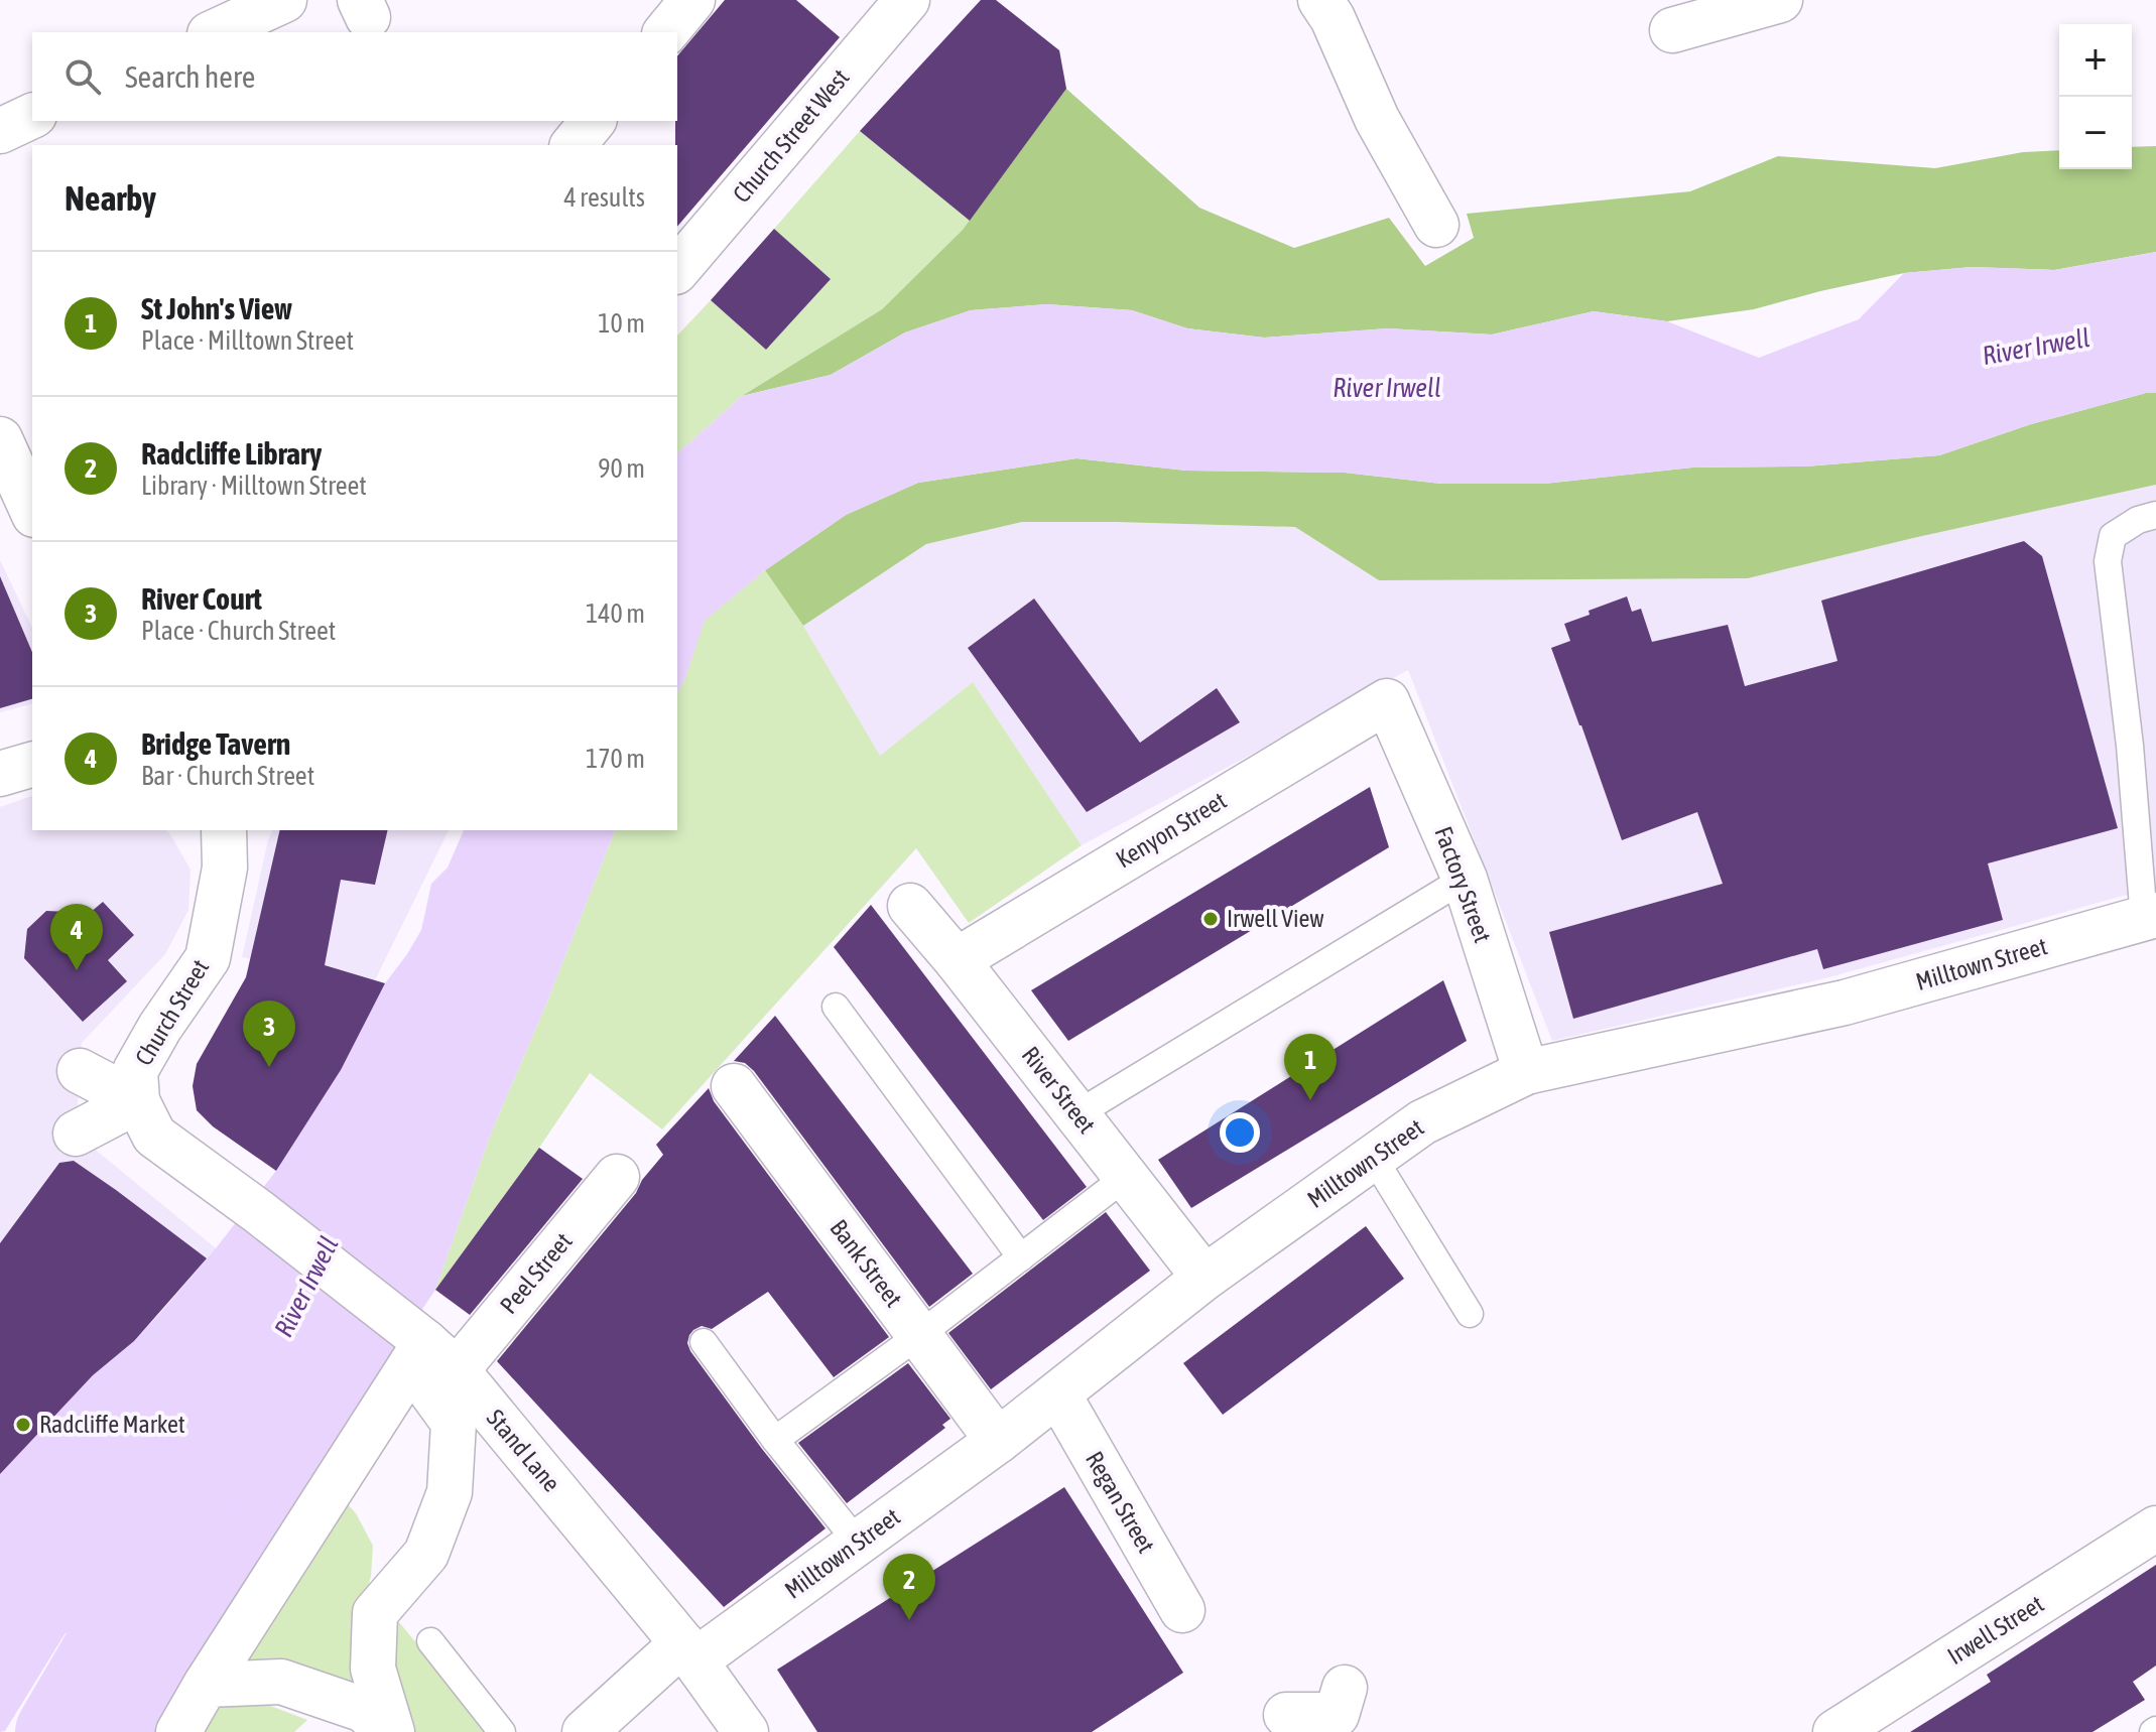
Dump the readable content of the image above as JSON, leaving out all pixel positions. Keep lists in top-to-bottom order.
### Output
{
  "streets": {
    "street": [
      "Church Street West",
      "Kenyon Street",
      "Factory Street",
      "Milltown Street",
      "Church Street",
      "River Street",
      "Bank Street",
      "Peel Street",
      "Stand Lane",
      "Regan Street",
      "Irwell Street"
    ]
  },
  "crossings": [
    ["Kenyon Street", "Factory Street"],
    ["Kenyon Street", "River Street"],
    ["Factory Street", "Milltown Street"],
    ["Milltown Street", "River Street"],
    ["Milltown Street", "Bank Street"],
    ["Milltown Street", "Stand Lane"],
    ["Milltown Street", "Regan Street"],
    ["Church Street", "Stand Lane"],
    ["Peel Street", "Stand Lane"]
  ],
  "water": ["River Irwell"],
  "places": ["Irwell View", "Radcliffe Market"],
  "page": {
    "map_buttons": ["+", "−"],
    "search": "Search here",
    "heading": ["Nearby", "4 results"],
    "list": [
      {
        "mark": "1",
        "name": "St John's View",
        "note": "Place · Milltown Street",
        "value": "10 m"
      },
      {
        "mark": "2",
        "name": "Radcliffe Library",
        "note": "Library · Milltown Street",
        "value": "90 m"
      },
      {
        "mark": "3",
        "name": "River Court",
        "note": "Place · Church Street",
        "value": "140 m"
      },
      {
        "mark": "4",
        "name": "Bridge Tavern",
        "note": "Bar · Church Street",
        "value": "170 m"
      }
    ],
    "pins": [
      "4",
      "3",
      "1",
      "2"
    ]
  }
}
